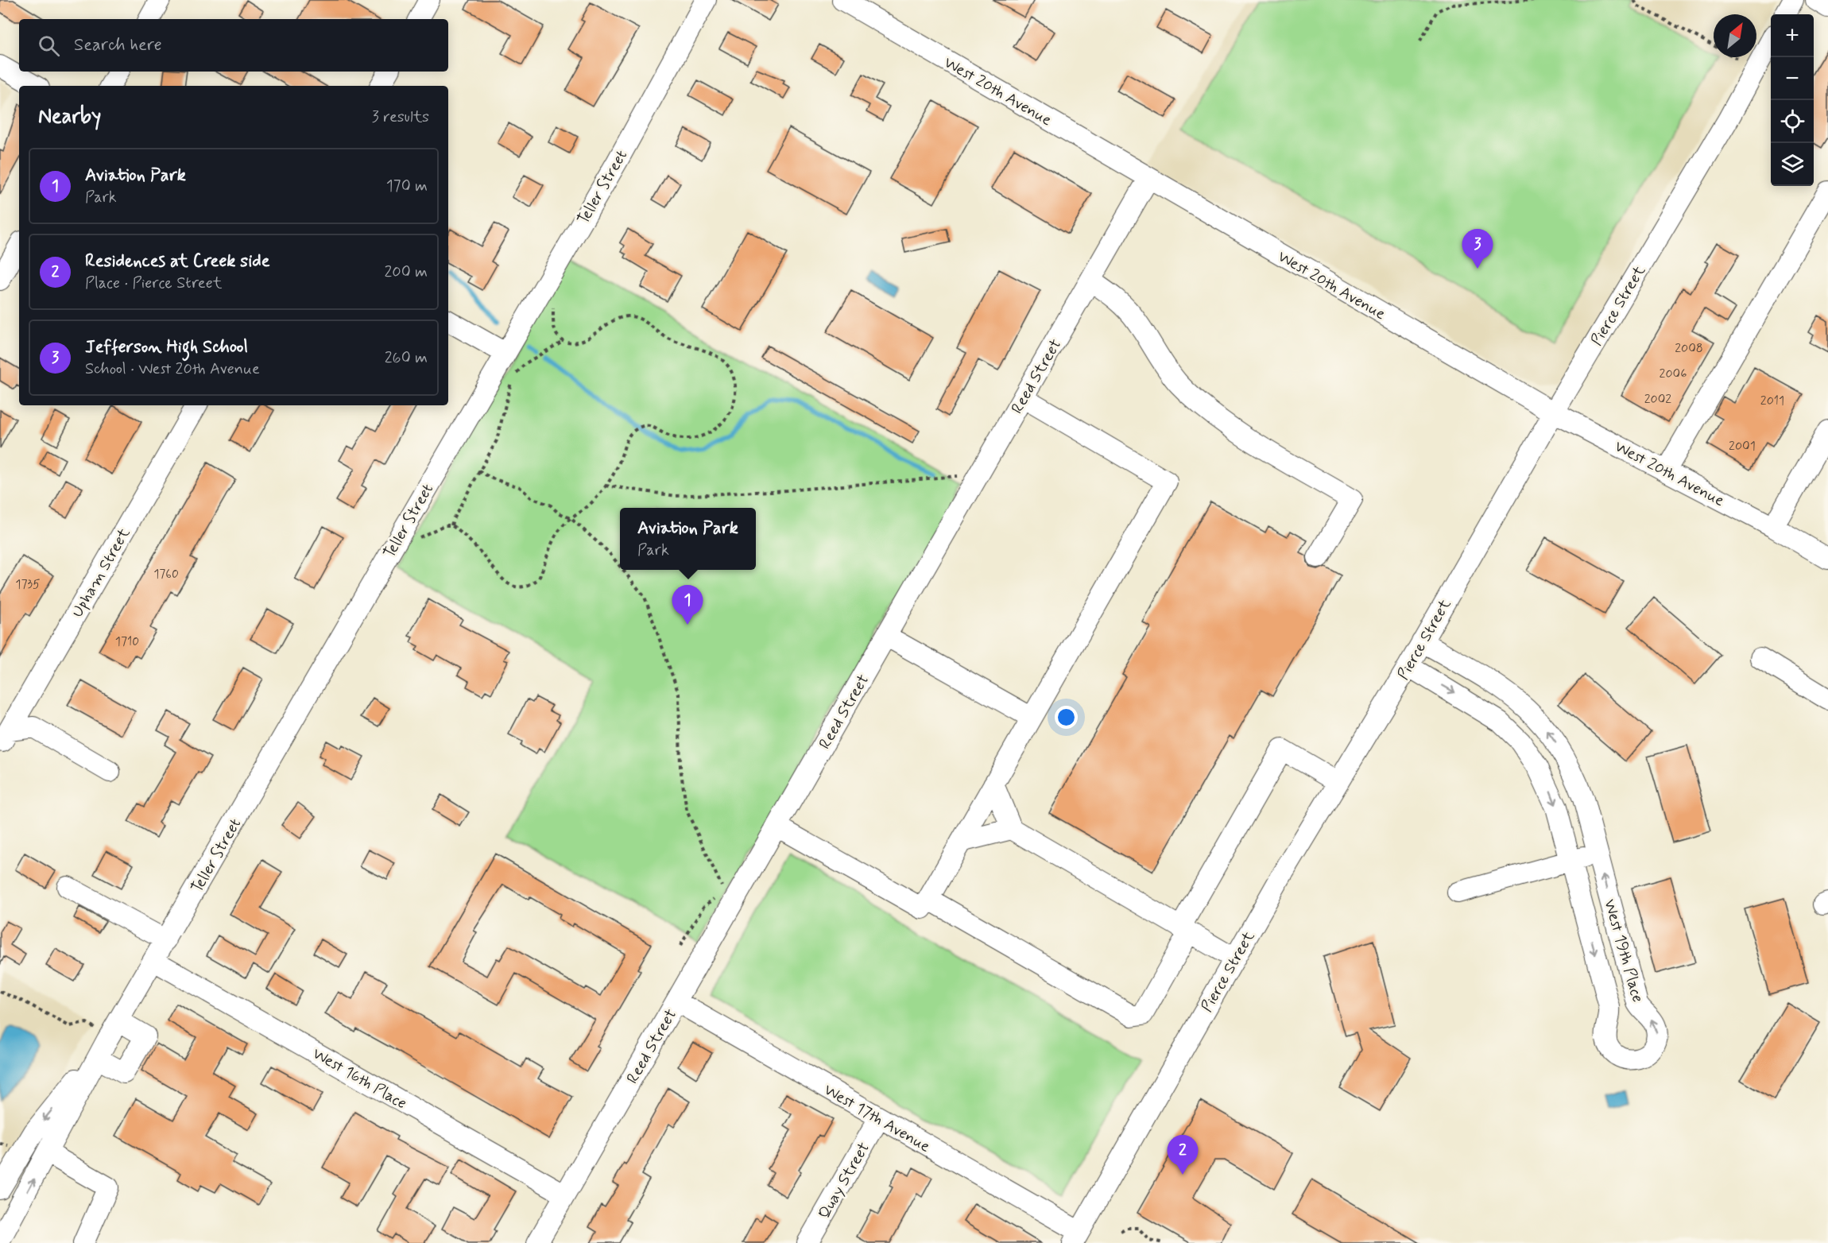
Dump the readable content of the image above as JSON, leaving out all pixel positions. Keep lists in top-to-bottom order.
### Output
{
  "streets": {
    "street": [
      "West 20th Avenue",
      "Teller Street",
      "Pierce Street",
      "Reed Street",
      "Upham Street",
      "West 19th Place",
      "West 16th Place",
      "West 17th Avenue",
      "Quay Street"
    ]
  },
  "crossings": [
    ["West 20th Avenue", "Pierce Street"],
    ["West 20th Avenue", "Reed Street"],
    ["Teller Street", "West 16th Place"],
    ["Pierce Street", "West 19th Place"],
    ["Pierce Street", "West 17th Avenue"],
    ["Reed Street", "West 16th Place"],
    ["Reed Street", "West 17th Avenue"],
    ["West 17th Avenue", "Quay Street"]
  ],
  "house_numbers": [
    "2008",
    "2006",
    "2002",
    "2011",
    "2001",
    "1760",
    "1735",
    "1710"
  ],
  "north": "top right",
  "page": {
    "map_buttons": ["+", "−"],
    "search": "Search here",
    "heading": ["Nearby", "3 results"],
    "list": [
      {
        "mark": "1",
        "name": "Aviation Park",
        "note": "Park",
        "value": "170 m"
      },
      {
        "mark": "2",
        "name": "Residences at Creek side",
        "note": "Place · Pierce Street",
        "value": "200 m"
      },
      {
        "mark": "3",
        "name": "Jefferson High School",
        "note": "School · West 20th Avenue",
        "value": "260 m"
      }
    ],
    "pins": ["3", "1", "2"],
    "popup": ["Aviation Park", "Park"]
  }
}
